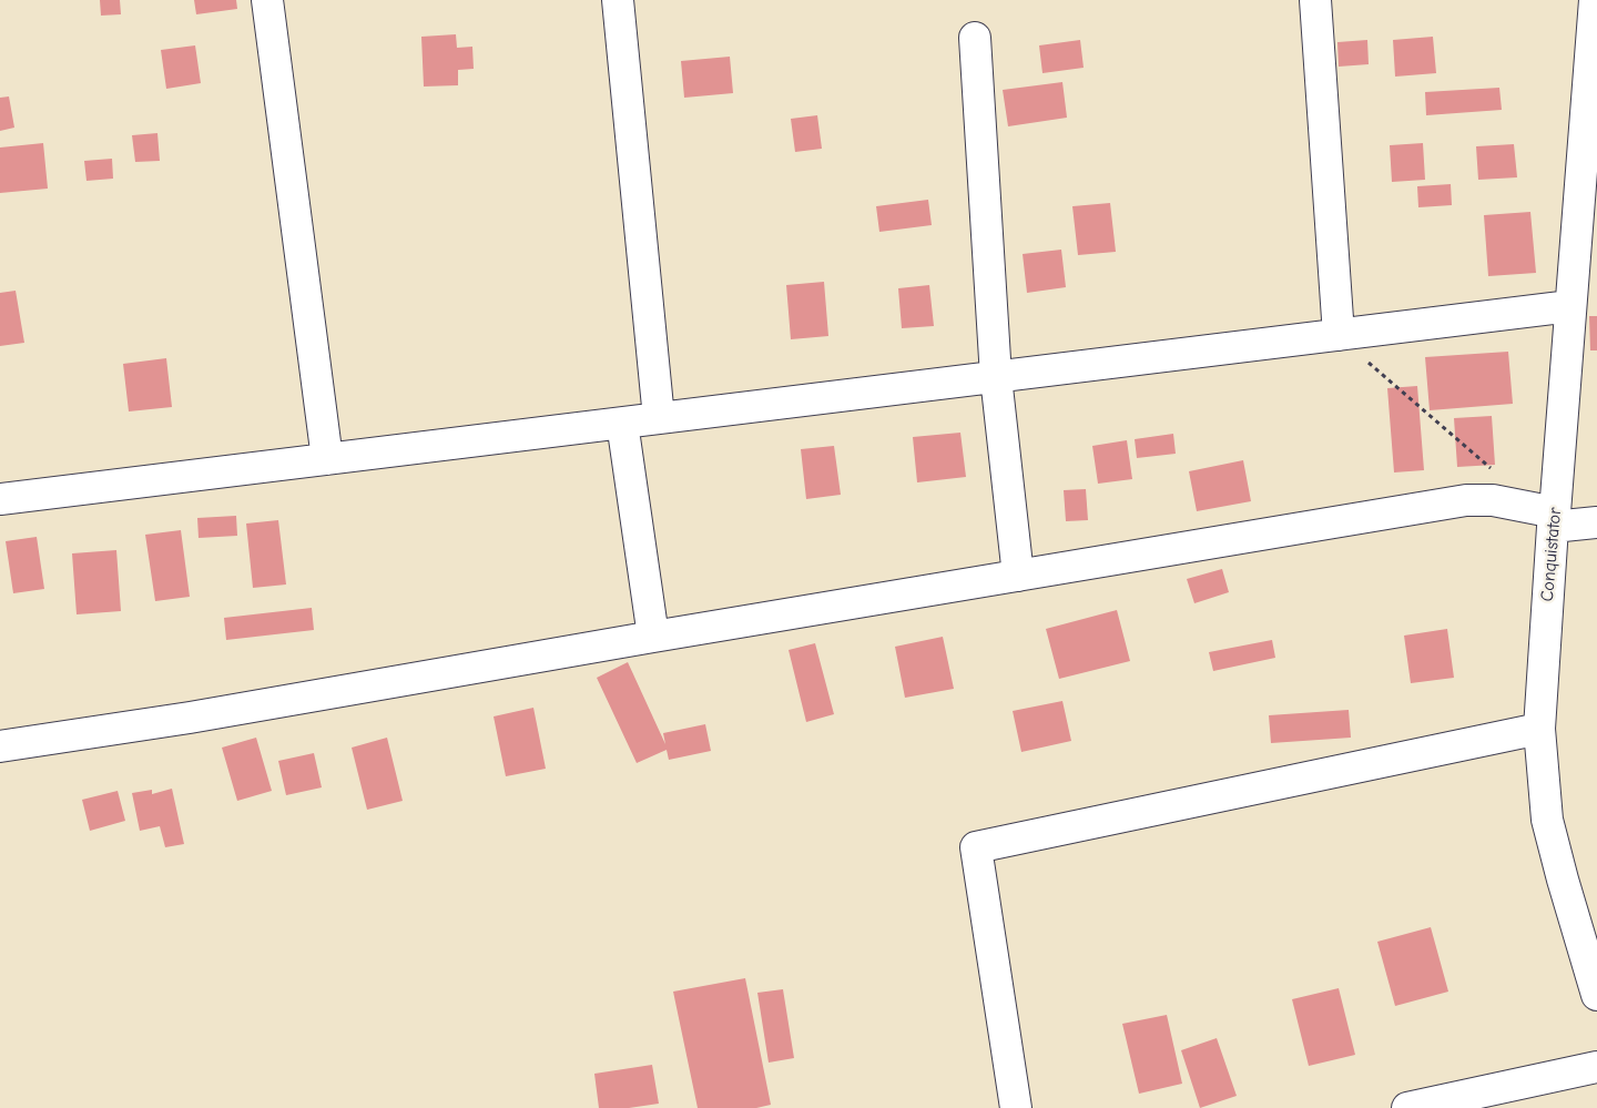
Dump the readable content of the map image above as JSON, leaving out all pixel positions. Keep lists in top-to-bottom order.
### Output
{
  "streets": {
    "street": ["Conquistator"]
  }
}
